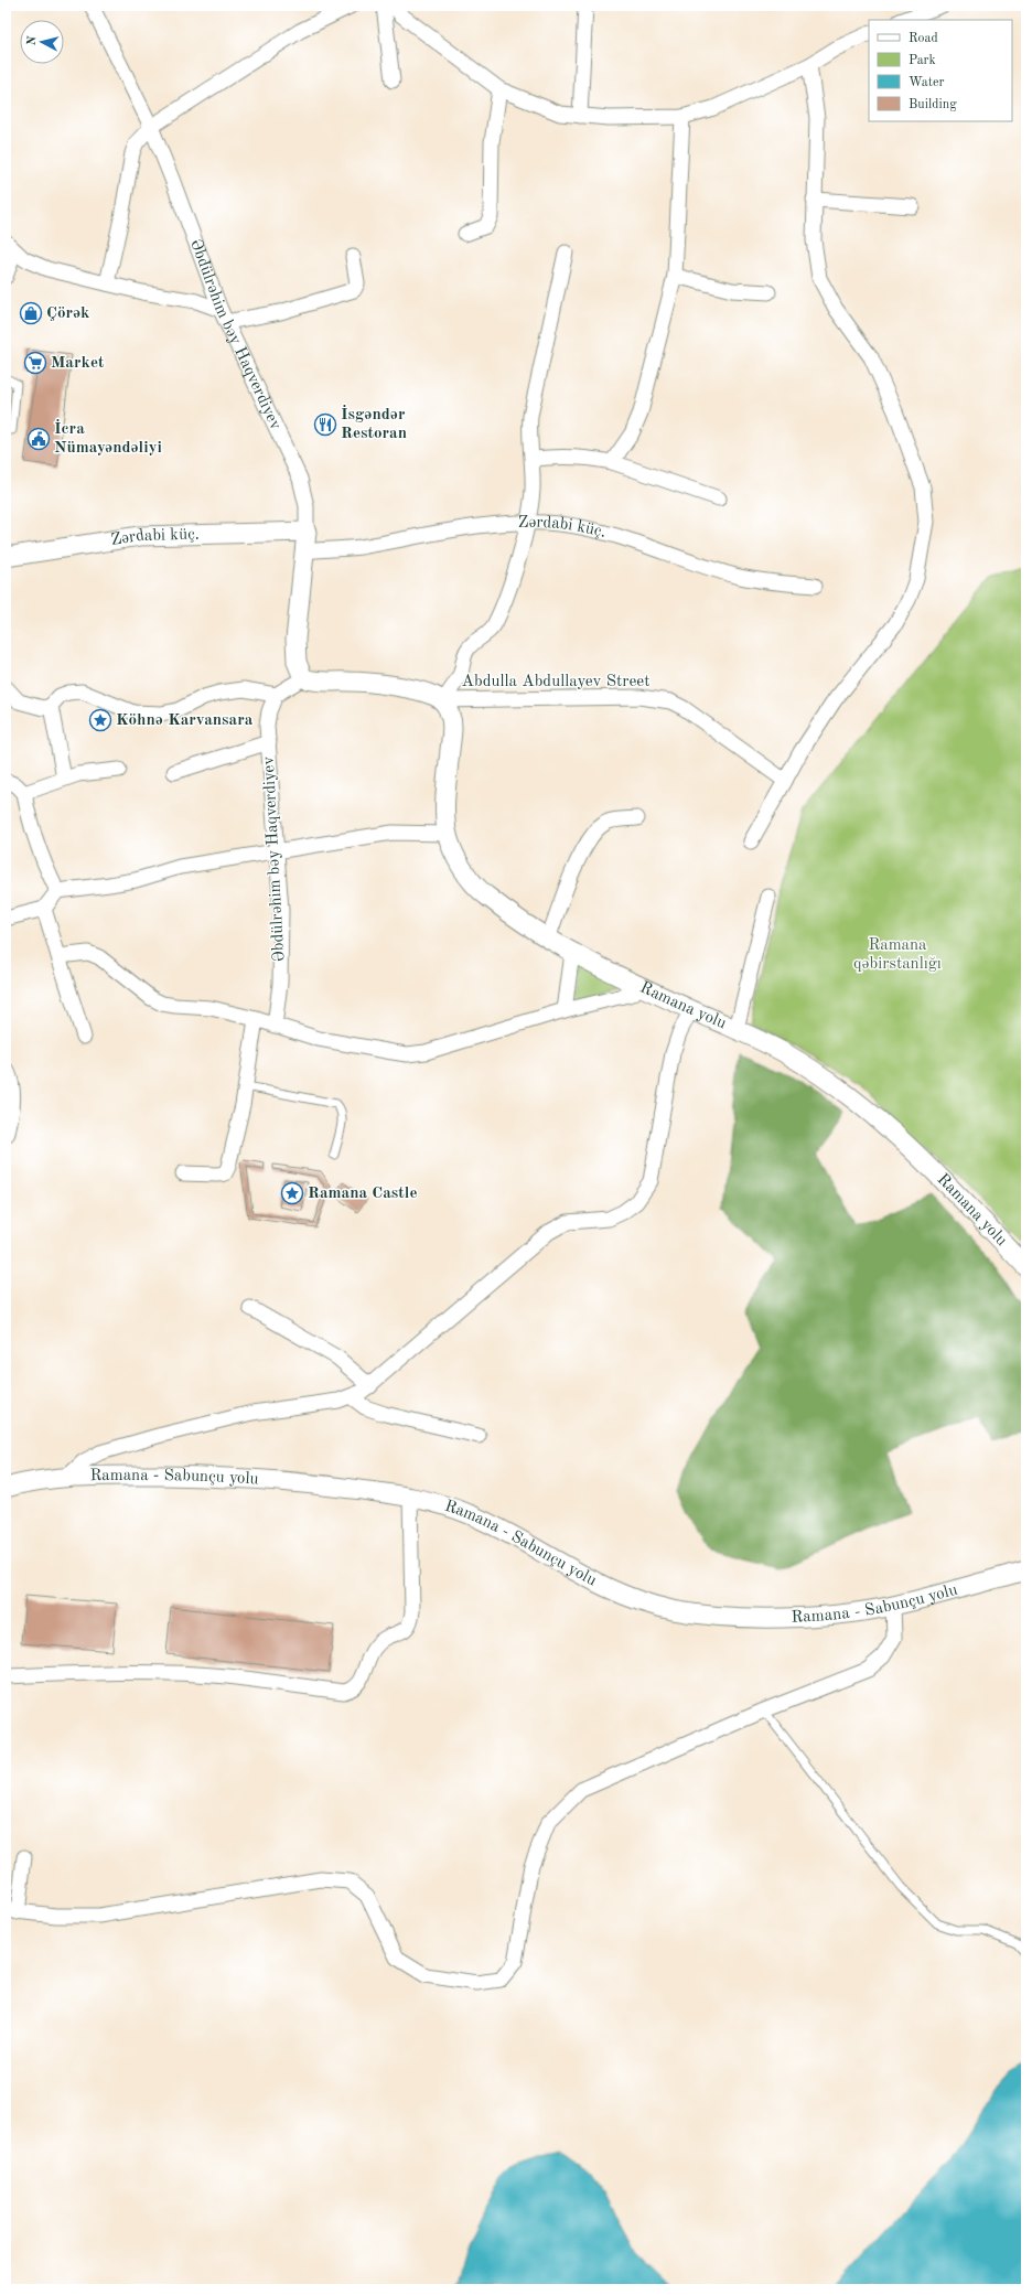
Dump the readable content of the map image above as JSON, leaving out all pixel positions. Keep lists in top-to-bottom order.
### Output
{
  "streets": {
    "street": [
      "Əbdülrəhim bəy Haqverdiyev",
      "Zərdabi küç.",
      "Abdulla Abdullayev Street",
      "Ramana yolu",
      "Ramana - Sabunçu yolu"
    ]
  },
  "crossings": [
    ["Əbdülrəhim bəy Haqverdiyev", "Zərdabi küç."],
    ["Abdulla Abdullayev Street", "Ramana yolu"]
  ],
  "parks": ["Ramana qəbirstanlığı"],
  "places": {
    "shop": ["Çörək"],
    "supermarket": ["Market"],
    "restaurant": ["İsgəndər Restoran"],
    "public building": ["İcra Nümayəndəliyi"],
    "place": ["Köhnə Karvansara", "Ramana Castle"]
  },
  "legend": [
    "Road",
    "Park",
    "Water",
    "Building"
  ],
  "north": "left"
}
